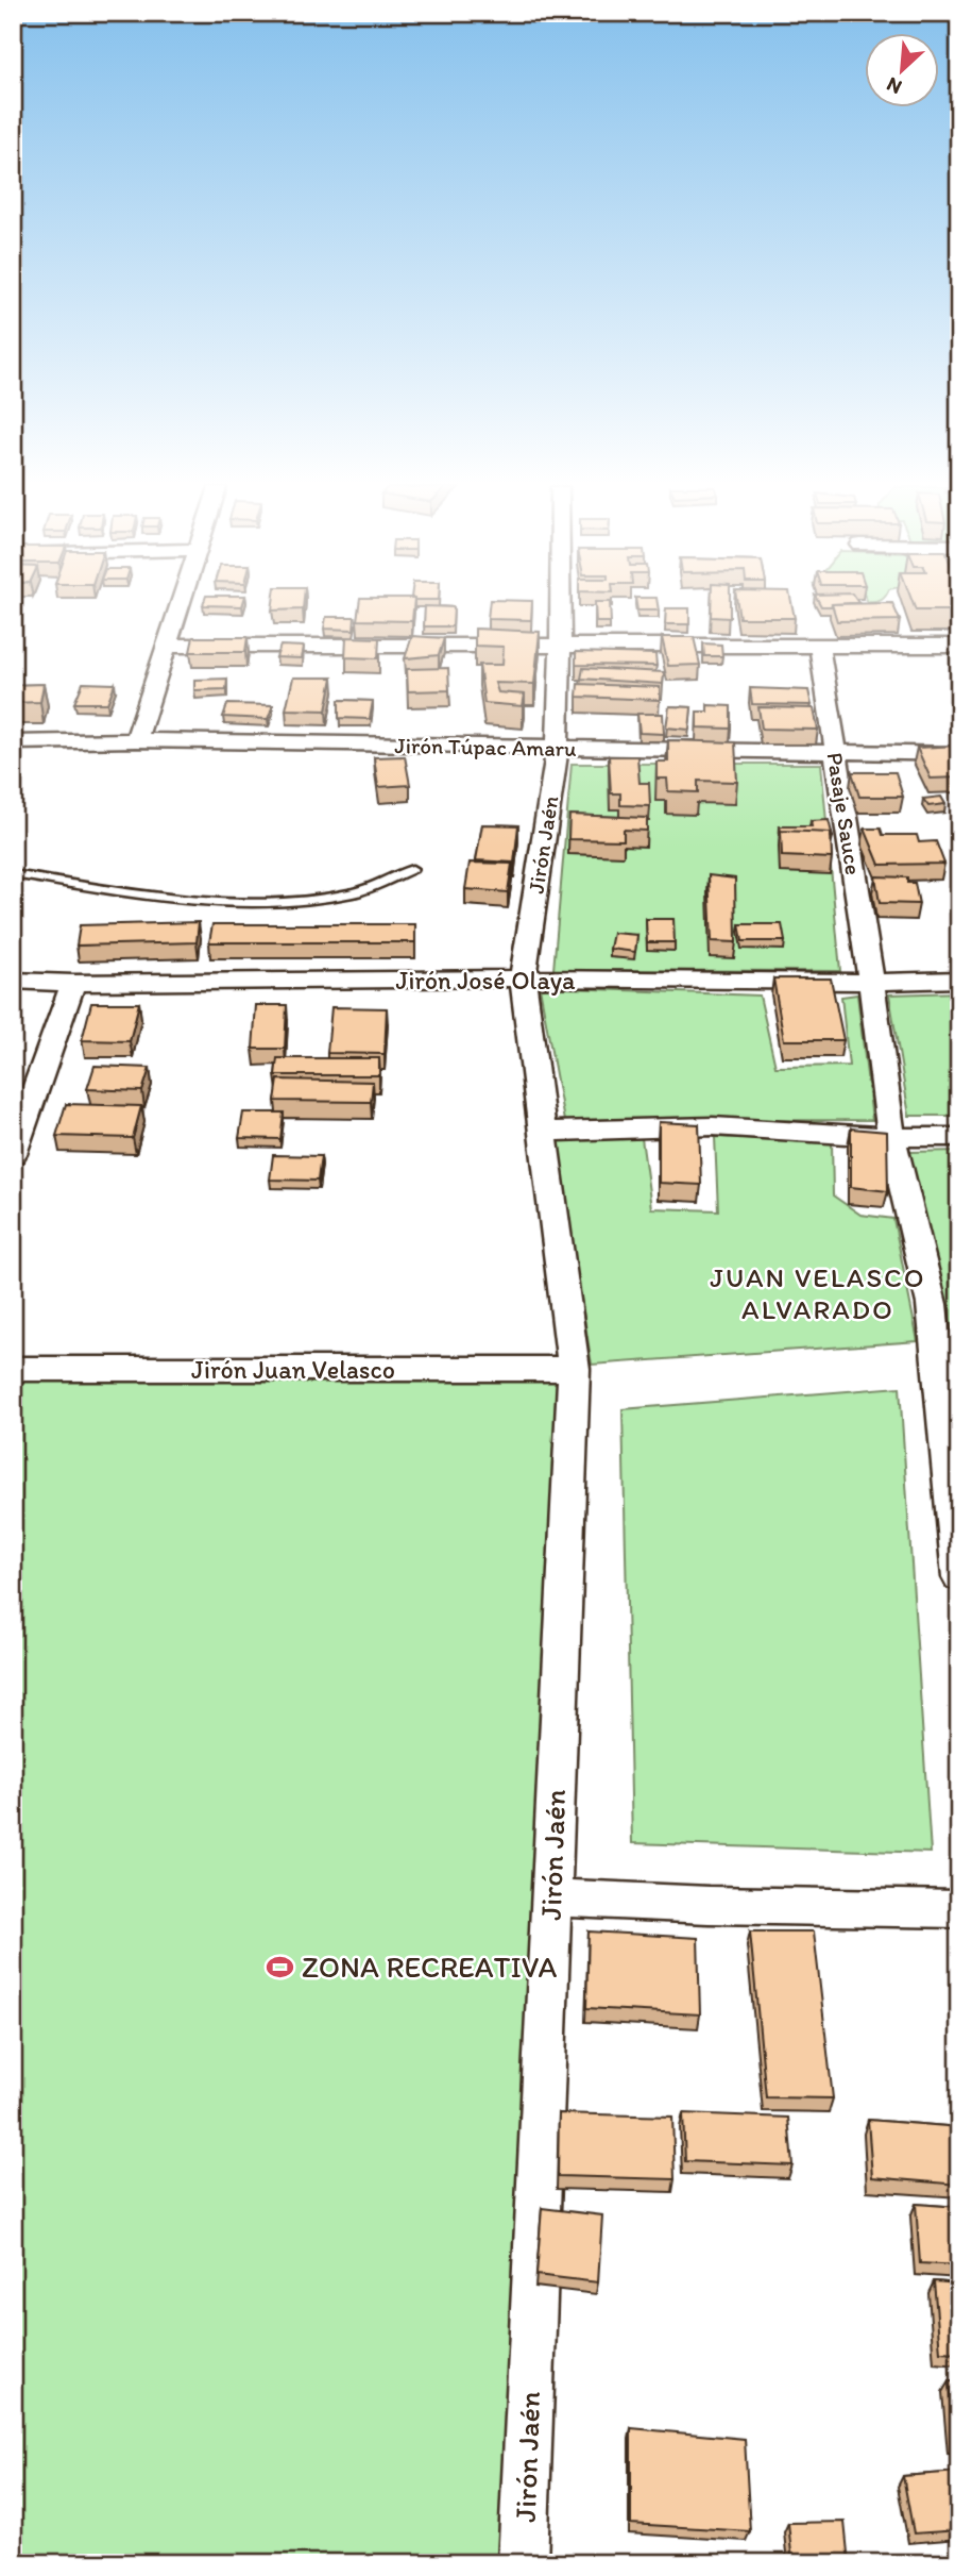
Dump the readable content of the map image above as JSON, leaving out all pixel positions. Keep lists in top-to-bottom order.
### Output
{
  "streets": {
    "street": [
      "Jirón Túpac Amaru",
      "Pasaje Sauce",
      "Jirón Jaén",
      "Jirón José Olaya",
      "Jirón Juan Velasco"
    ]
  },
  "crossings": [
    ["Jirón Túpac Amaru", "Pasaje Sauce"],
    ["Jirón Túpac Amaru", "Jirón Jaén"],
    ["Pasaje Sauce", "Jirón José Olaya"],
    ["Jirón Jaén", "Jirón José Olaya"],
    ["Jirón Jaén", "Jirón Juan Velasco"]
  ],
  "districts": ["JUAN VELASCO ALVARADO"],
  "places": {
    "sports": ["ZONA RECREATIVA"]
  },
  "north": "bottom left"
}
